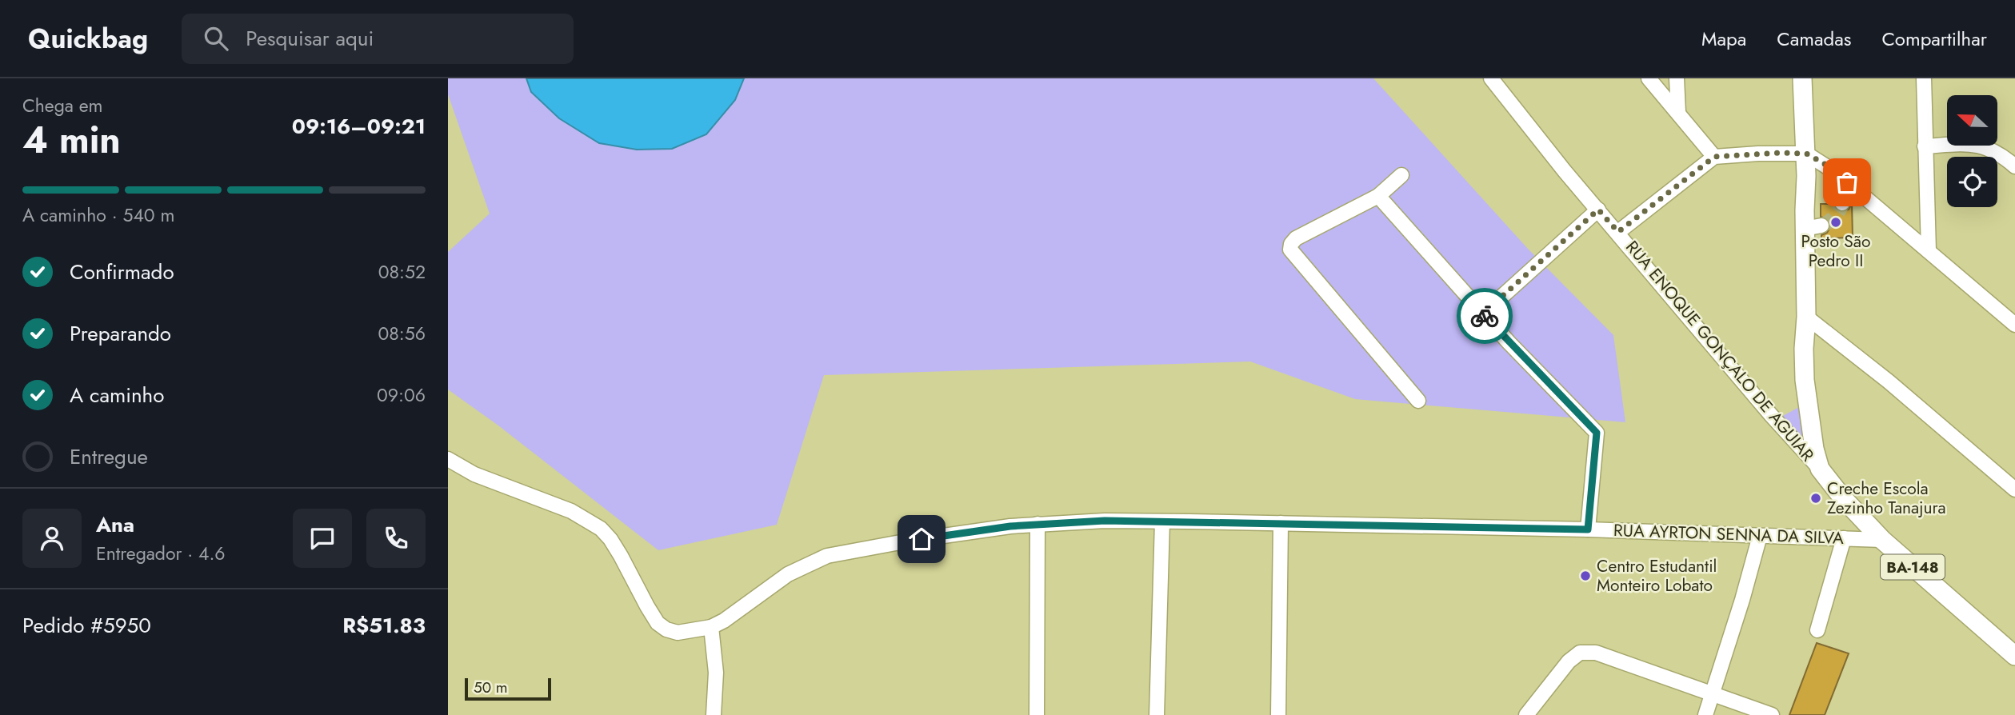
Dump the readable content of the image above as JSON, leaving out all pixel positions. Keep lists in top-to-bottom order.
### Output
{
  "streets": {
    "main road": ["BA-148"],
    "street": ["RUA ENOQUE GONÇALO DE AGUIAR", "RUA AYRTON SENNA DA SILVA"]
  },
  "crossings": [
    ["RUA ENOQUE GONÇALO DE AGUIAR", "BA-148"],
    ["RUA AYRTON SENNA DA SILVA", "BA-148"]
  ],
  "places": ["Posto São Pedro II", "Creche Escola Zezinho Tanajura", "Centro Estudantil Monteiro Lobato"],
  "scale_bar": "50 m",
  "north": "left",
  "page": {
    "header": "Quickbag",
    "search": "Pesquisar aqui",
    "nav": ["Mapa", "Camadas", "Compartilhar"],
    "heading": ["4 min", "Chega em", "09:16–09:21"],
    "panel": [
      "Ana",
      "Entregador · 4.6",
      "Pedido #5950",
      "R$51.83"
    ],
    "bar": "A caminho · 540 m",
    "list": [
      ["Confirmado", "08:52"],
      ["Preparando", "08:56"],
      ["A caminho", "09:06"],
      "Entregue"
    ],
    "scale": "50 m"
  }
}
